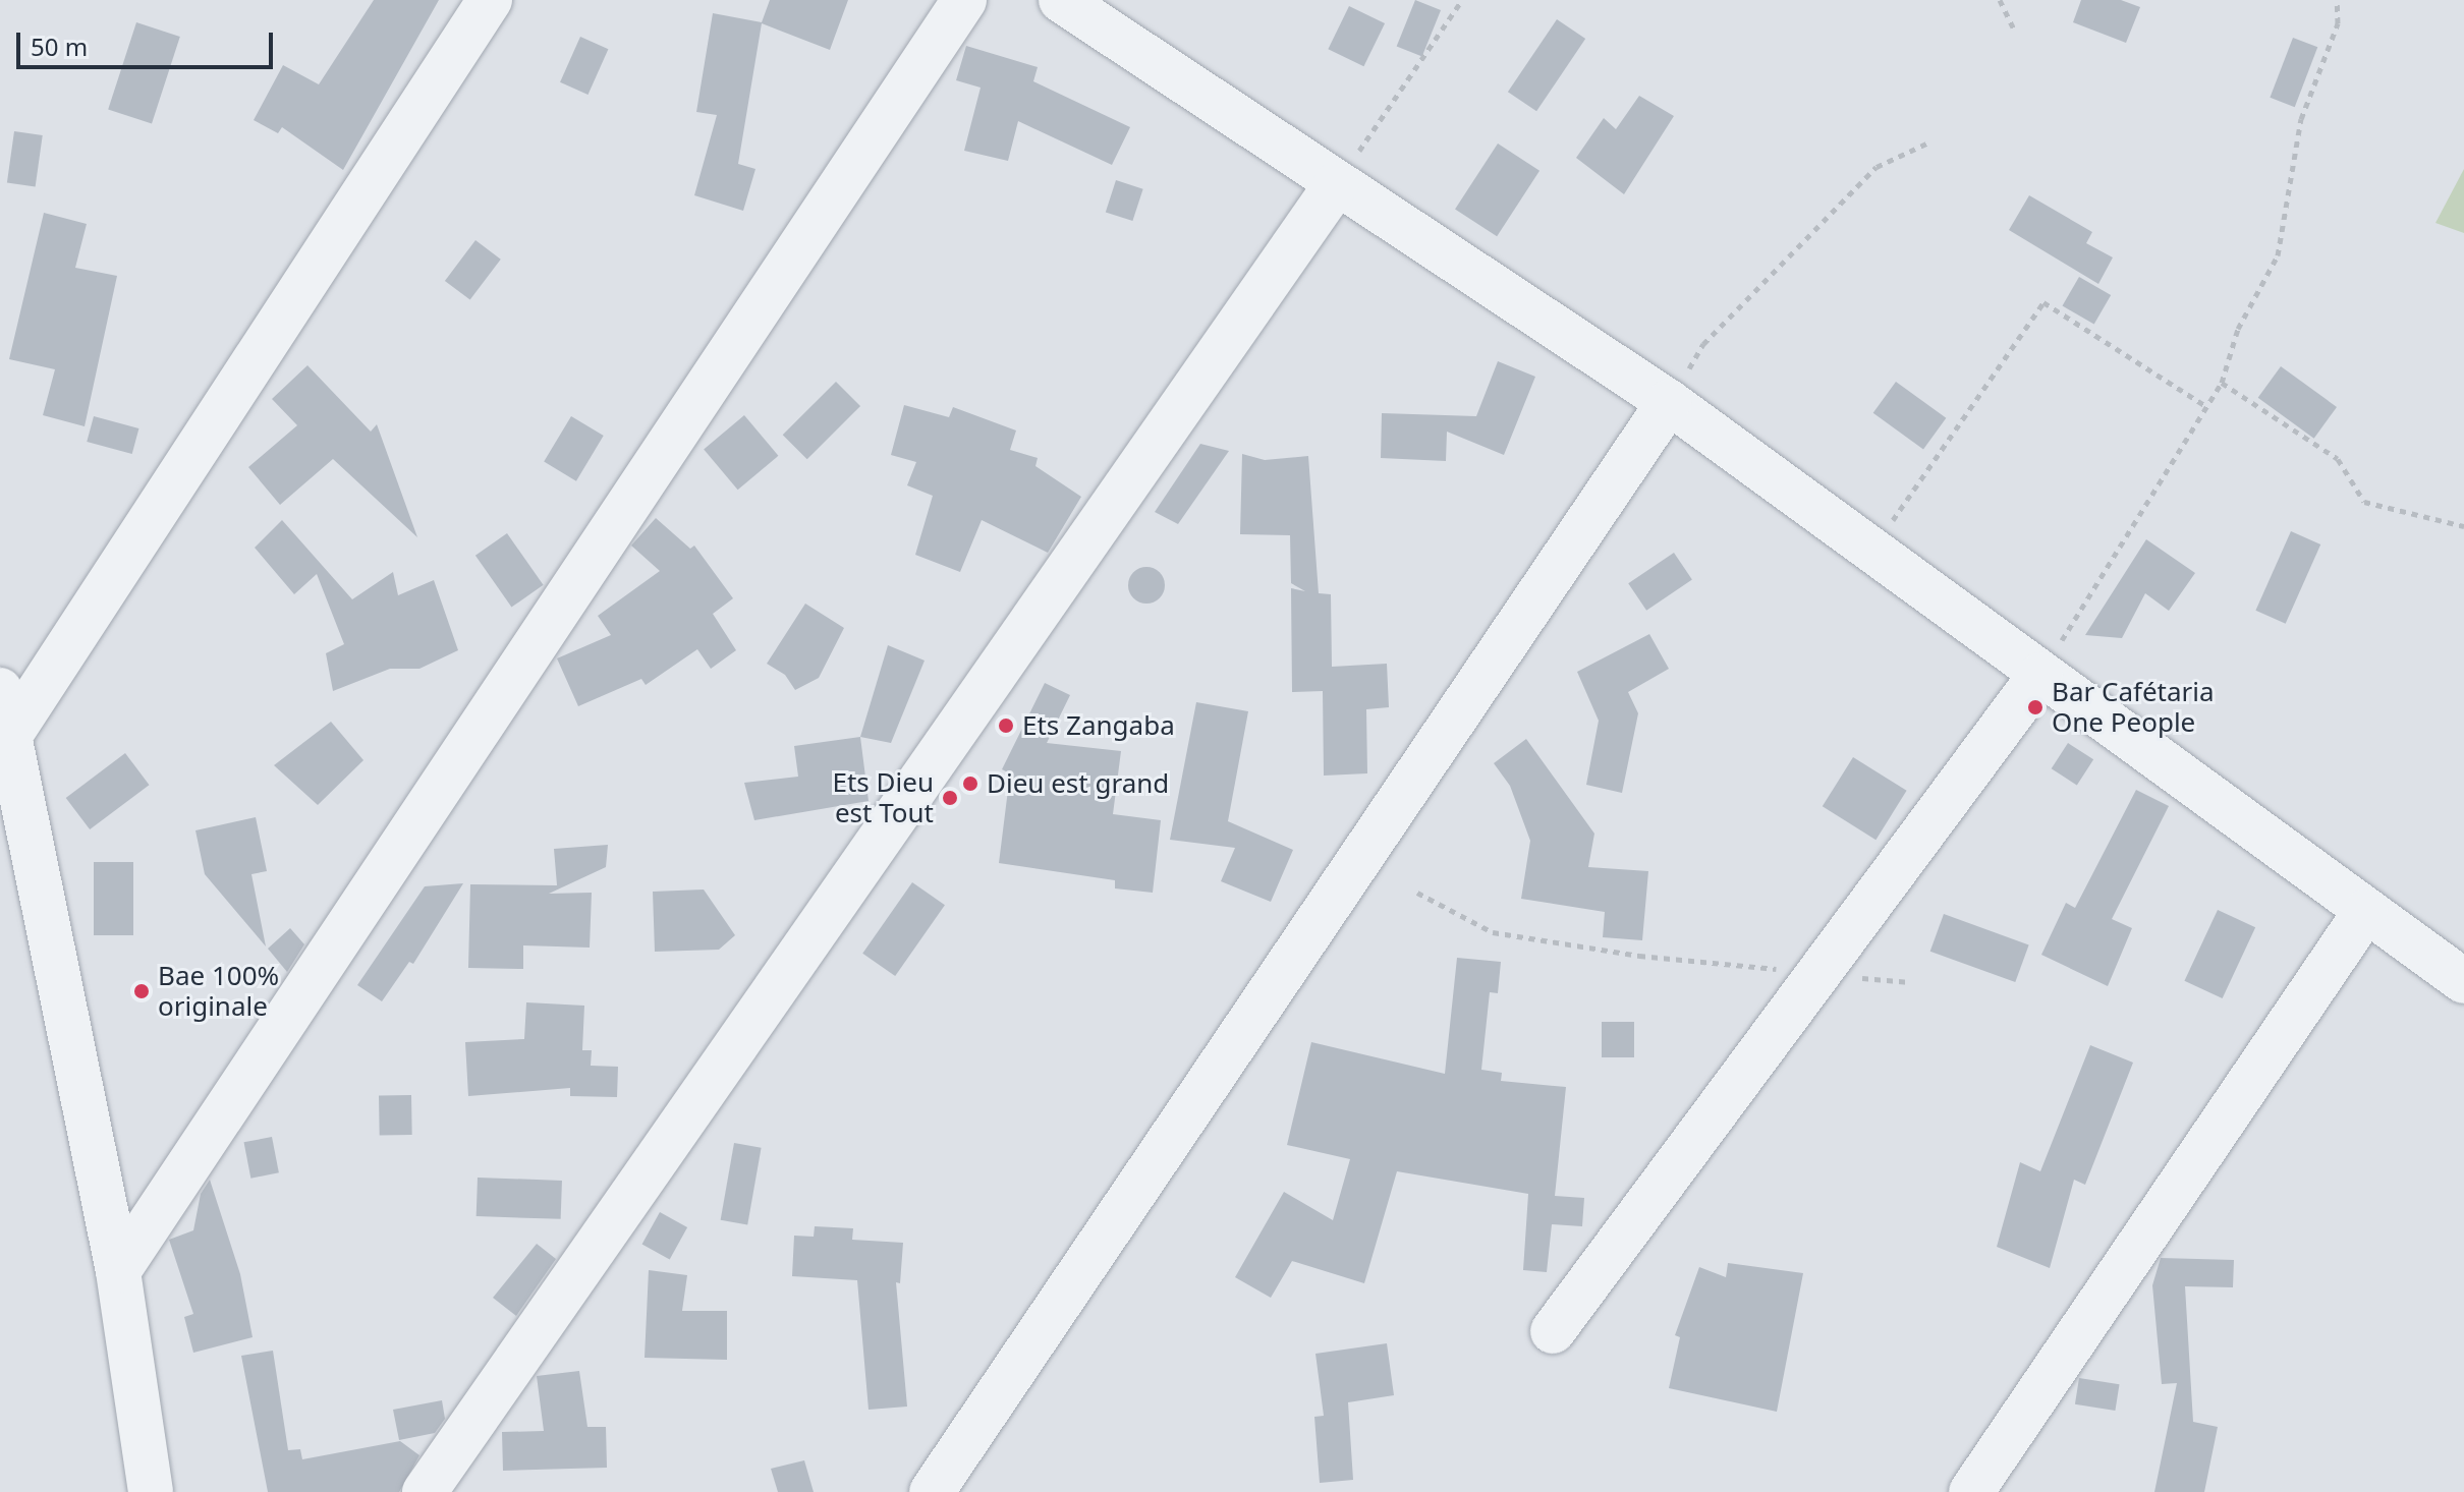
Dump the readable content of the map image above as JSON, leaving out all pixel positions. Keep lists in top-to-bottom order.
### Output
{
  "places": [
    "Bar Cafétaria One People",
    "Ets Zangaba",
    "Dieu est grand",
    "Ets Dieu est Tout",
    "Bae 100% originale"
  ],
  "scale_bar": "50 m"
}
